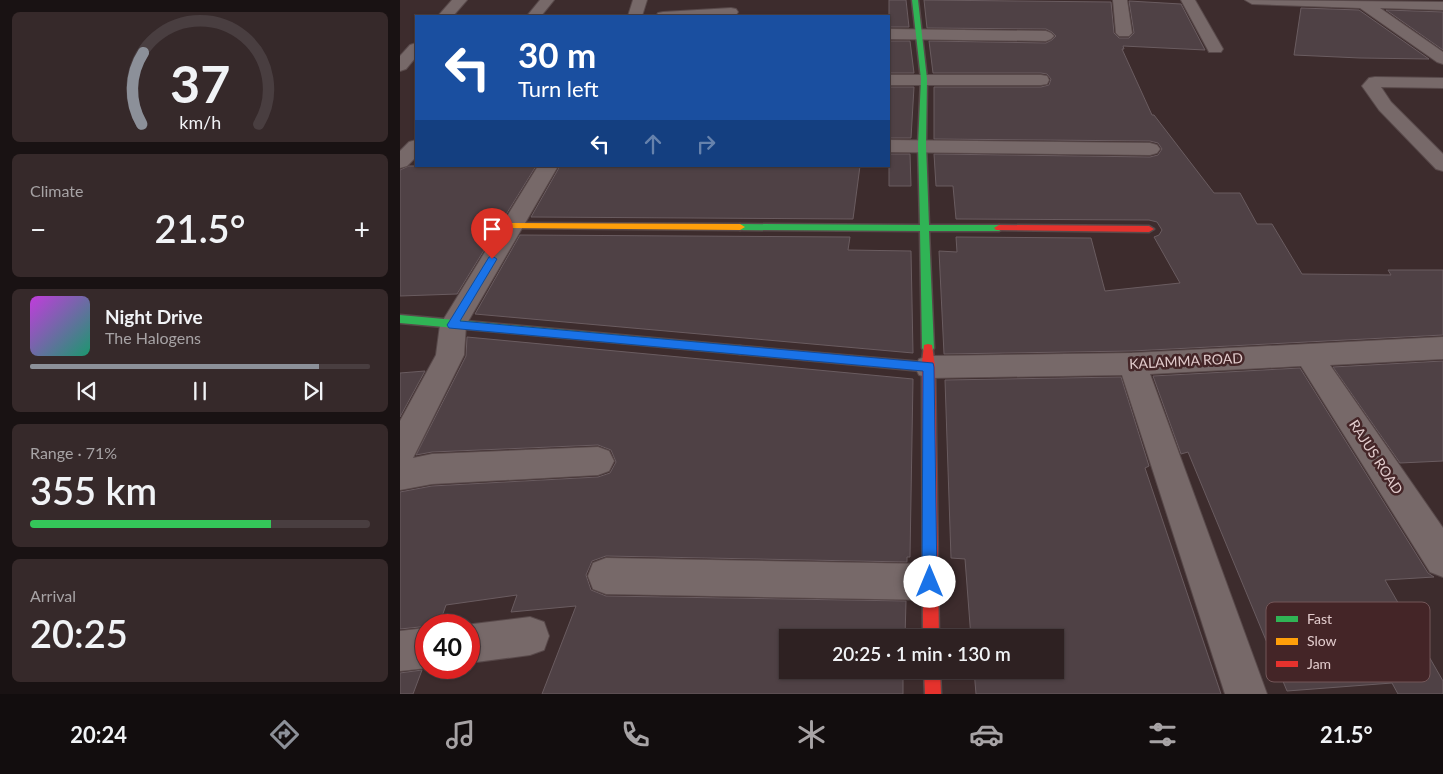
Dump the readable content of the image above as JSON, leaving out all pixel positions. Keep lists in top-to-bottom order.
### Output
{
  "streets": {
    "street": ["KALAMMA ROAD", "RAJUS ROAD"]
  },
  "crossings": [
    ["KALAMMA ROAD", "RAJUS ROAD"]
  ],
  "legend": ["Fast", "Slow", "Jam"],
  "page": {
    "turn": ["30 m", "Turn left"],
    "tile": [
      "Climate",
      ["Range · 71%", "355 km"],
      ["Arrival", "20:25"]
    ],
    "heat": ["−", "21.5°", "+"],
    "song": ["Night Drive", "The Halogens"],
    "limit": "40",
    "trip": "20:25 · 1 min · 130 m",
    "tabs": ["20:24", "21.5°"],
    "gauge": ["37", "km/h"]
  }
}
